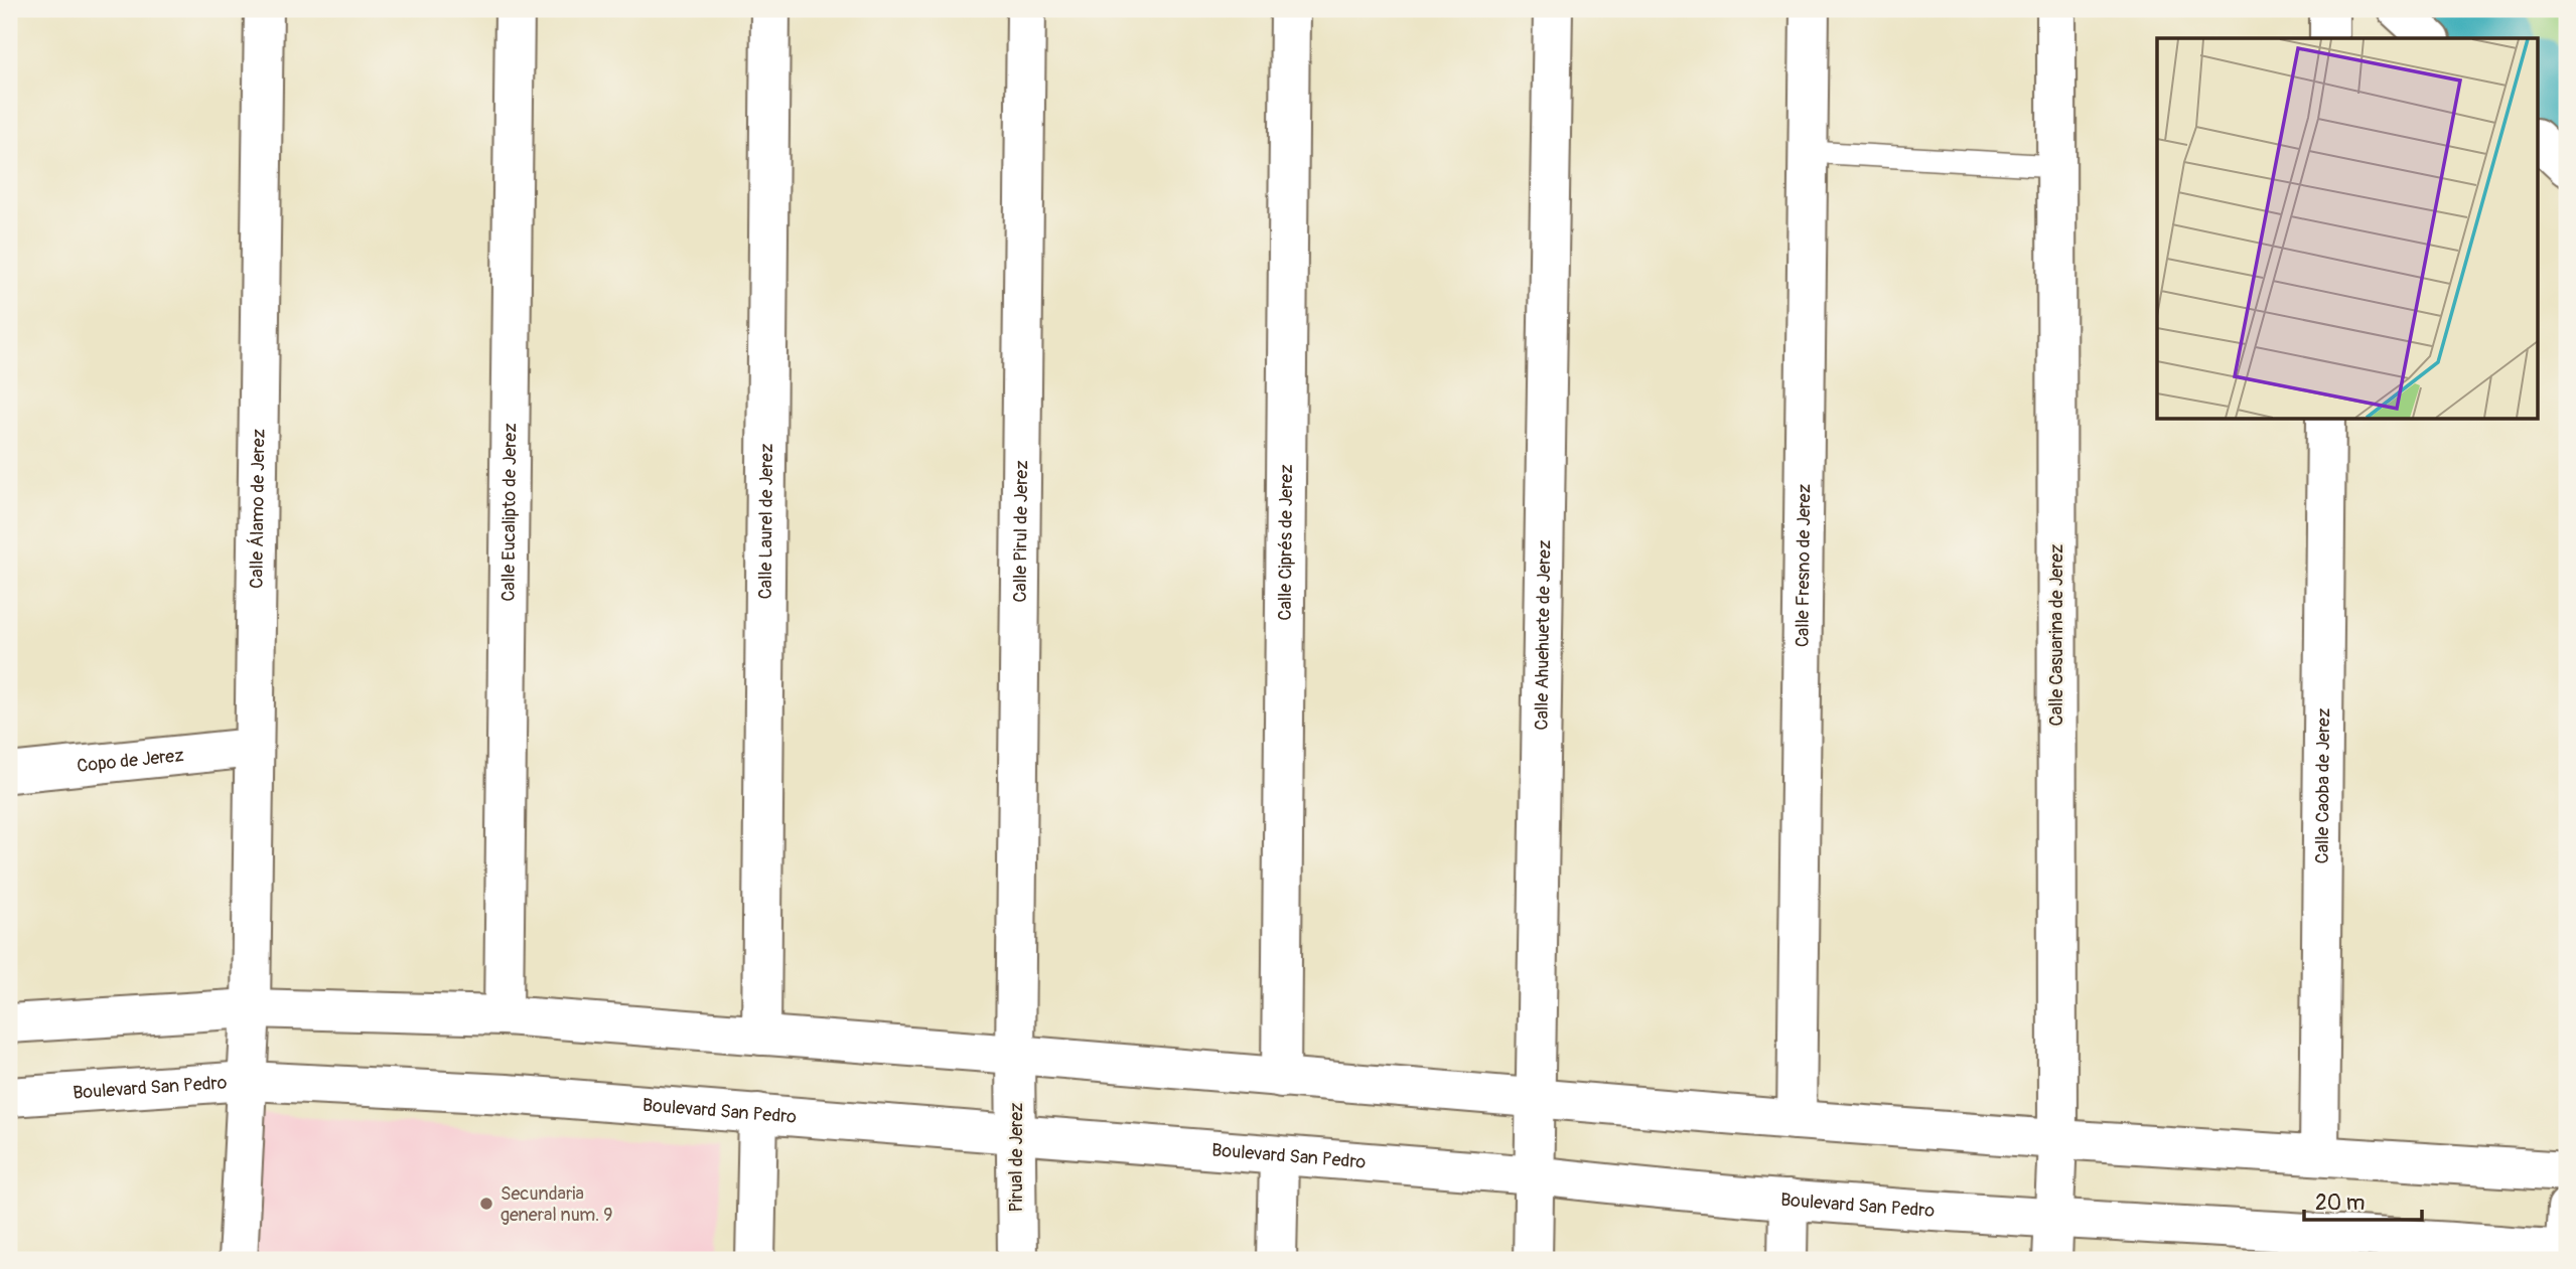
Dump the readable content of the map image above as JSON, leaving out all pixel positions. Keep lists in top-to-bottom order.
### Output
{
  "streets": {
    "street": [
      "Calle Álamo de Jerez",
      "Calle Eucalipto de Jerez",
      "Calle Laurel de Jerez",
      "Calle Pirul de Jerez",
      "Calle Ciprés de Jerez",
      "Calle Fresno de Jerez",
      "Calle Ahuehuete de Jerez",
      "Calle Casuarina de Jerez",
      "Copo de Jerez",
      "Calle Caoba de Jerez",
      "Boulevard San Pedro",
      "Pirual de Jerez"
    ]
  },
  "crossings": [
    ["Calle Álamo de Jerez", "Copo de Jerez"],
    ["Calle Álamo de Jerez", "Boulevard San Pedro"],
    ["Calle Pirul de Jerez", "Pirual de Jerez"],
    ["Calle Ahuehuete de Jerez", "Boulevard San Pedro"],
    ["Calle Casuarina de Jerez", "Boulevard San Pedro"],
    ["Boulevard San Pedro", "Pirual de Jerez"]
  ],
  "places": ["Secundaria general num. 9"],
  "scale_bar": "20 m"
}
